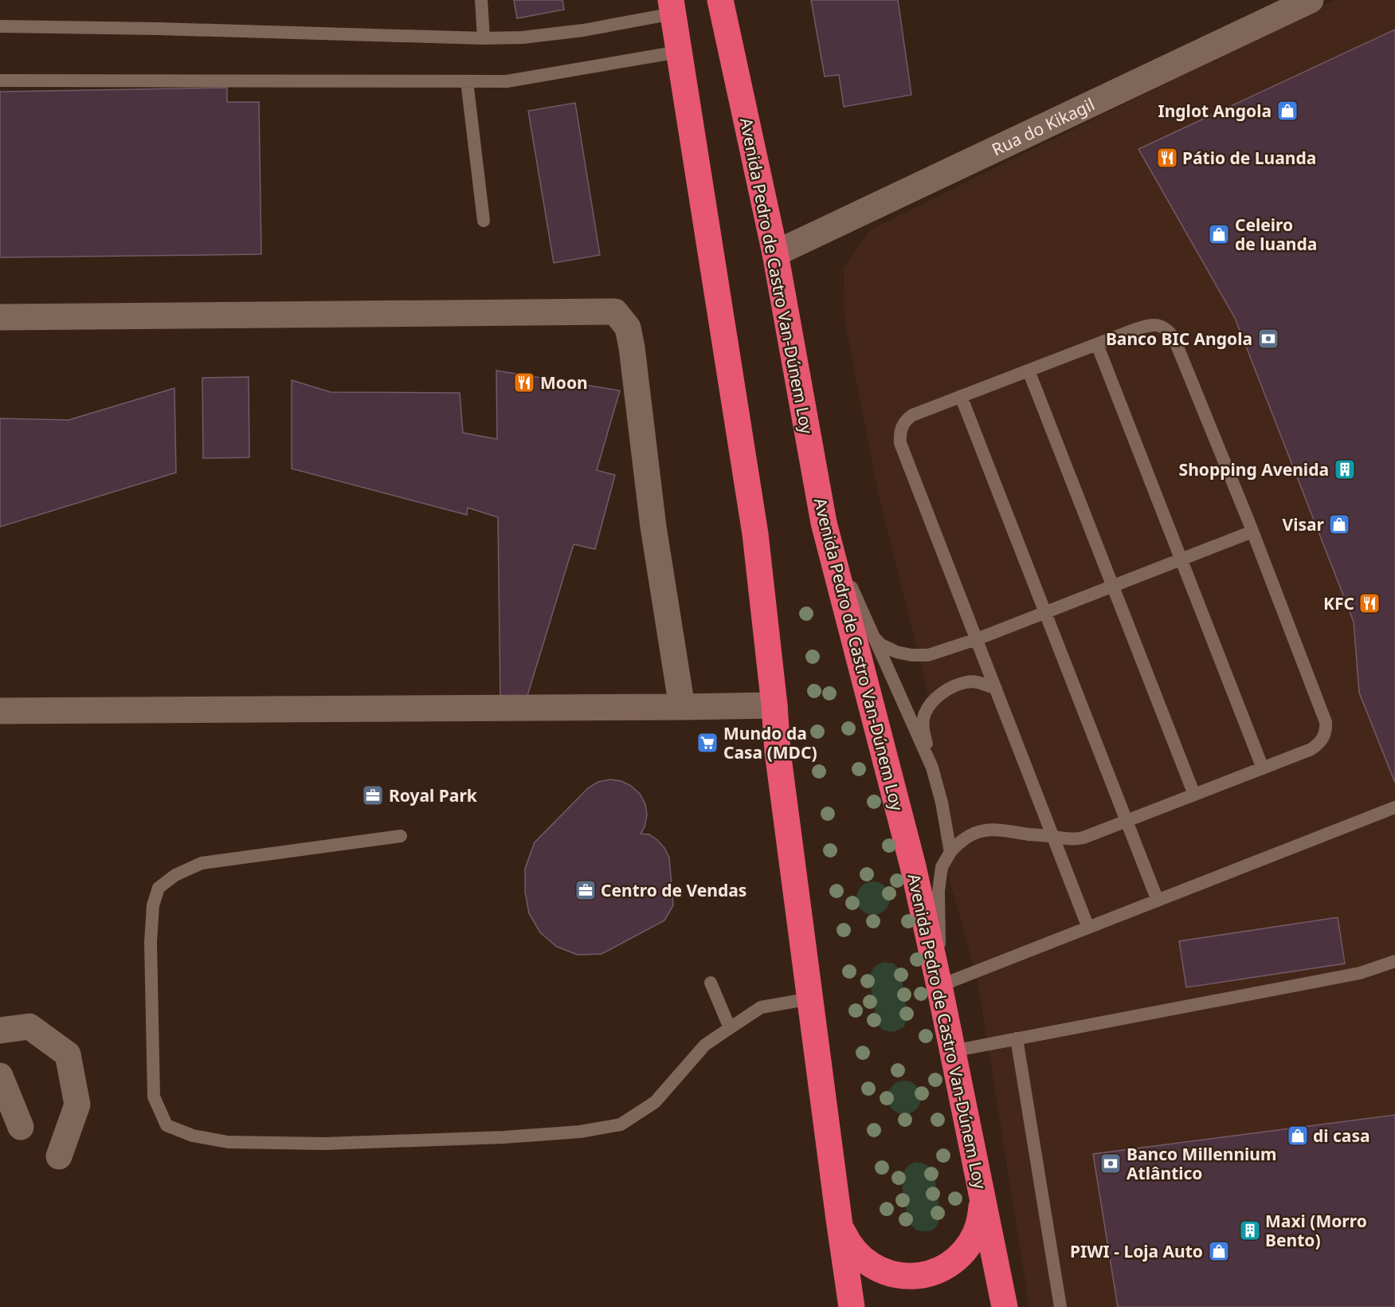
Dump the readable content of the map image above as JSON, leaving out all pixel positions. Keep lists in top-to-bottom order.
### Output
{
  "streets": {
    "highway": ["Avenida Pedro de Castro Van-Dúnem Loy"],
    "street": ["Rua do Kikagil"]
  },
  "crossings": [
    ["Rua do Kikagil", "Avenida Pedro de Castro Van-Dúnem Loy"]
  ],
  "places": {
    "shop": [
      "Inglot Angola",
      "Celeiro de luanda",
      "Visar",
      "di casa",
      "PIWI - Loja Auto"
    ],
    "restaurant": ["Pátio de Luanda", "Moon", "KFC"],
    "bank": ["Banco BIC Angola", "Banco Millennium Atlântico"],
    "building": ["Shopping Avenida", "Maxi (Morro Bento)"],
    "supermarket": ["Mundo da Casa (MDC)"],
    "office": ["Royal Park", "Centro de Vendas"]
  }
}
